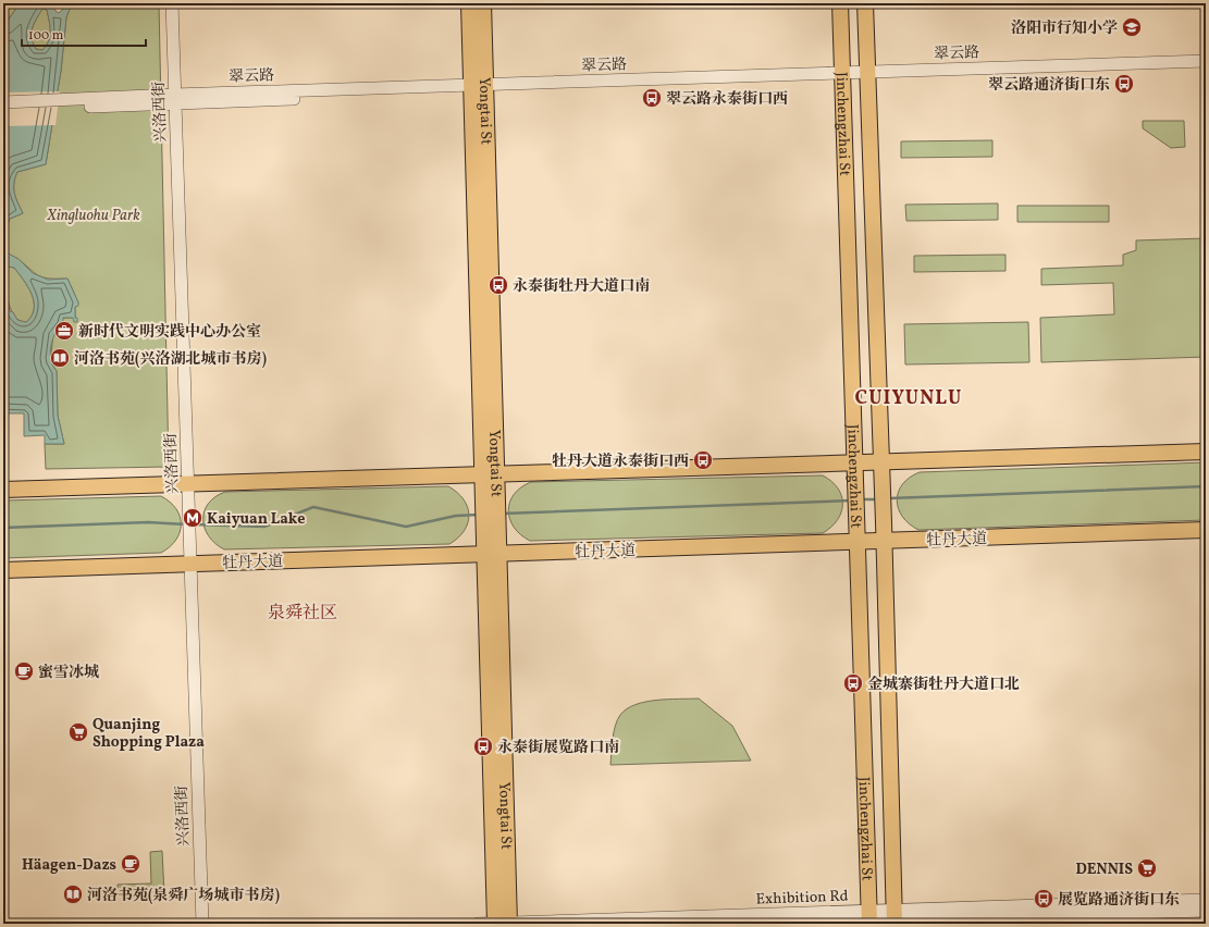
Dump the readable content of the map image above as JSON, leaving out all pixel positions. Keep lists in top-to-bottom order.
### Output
{
  "streets": {
    "main road": ["Yongtai St", "Jinchengzhai St", "牡丹大道"],
    "street": ["翠云路", "兴洛西街", "Exhibition Rd"]
  },
  "crossings": [
    ["翠云路", "Yongtai St"],
    ["翠云路", "兴洛西街"],
    ["翠云路", "Jinchengzhai St"],
    ["Yongtai St", "牡丹大道"],
    ["Yongtai St", "Exhibition Rd"],
    ["兴洛西街", "牡丹大道"],
    ["Jinchengzhai St", "牡丹大道"],
    ["Jinchengzhai St", "Exhibition Rd"]
  ],
  "districts": ["CUIYUNLU", "泉舜社区"],
  "parks": ["Xingluohu Park"],
  "places": {
    "school or university": ["洛阳市行知小学"],
    "bus stop": [
      "翠云路通济街口东",
      "翠云路永泰街口西",
      "永泰街牡丹大道口南",
      "牡丹大道永泰街口西",
      "金城寨街牡丹大道口北",
      "永泰街展览路口南",
      "展览路通济街口东"
    ],
    "office": ["新时代文明实践中心办公室"],
    "library": ["河洛书苑(兴洛湖北城市书房)", "河洛书苑(泉舜广场城市书房)"],
    "metro station": ["Kaiyuan Lake"],
    "cafe": ["蜜雪冰城", "Häagen-Dazs"],
    "supermarket": ["Quanjing Shopping Plaza", "DENNIS"]
  },
  "scale_bar": "100 m"
}
